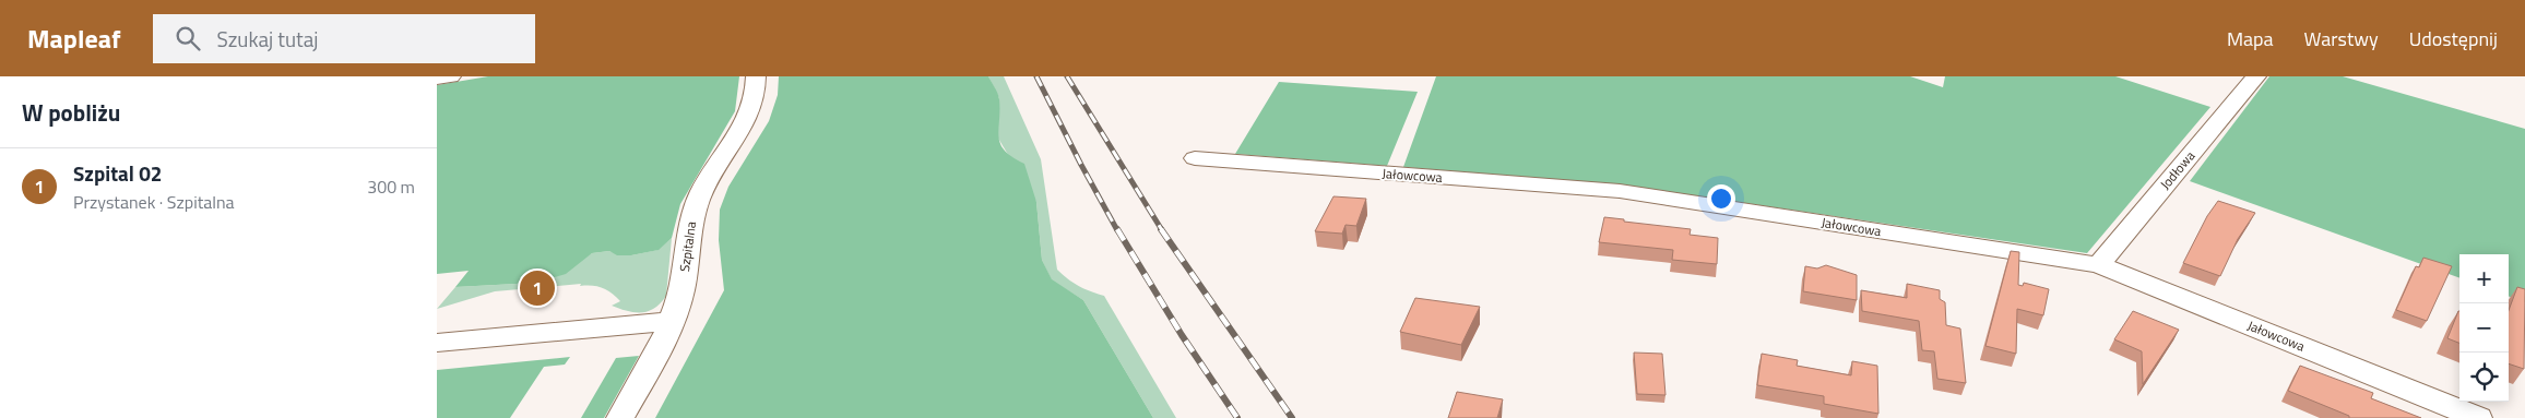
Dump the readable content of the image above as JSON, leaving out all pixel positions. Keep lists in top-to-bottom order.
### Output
{
  "streets": {
    "street": ["Jodłowa", "Jałowcowa", "Szpitalna"]
  },
  "crossings": [
    ["Jodłowa", "Jałowcowa"]
  ],
  "page": {
    "header": "Mapleaf",
    "search": "Szukaj tutaj",
    "nav": ["Mapa", "Warstwy", "Udostępnij"],
    "heading": "W pobliżu",
    "list": [
      {
        "mark": "1",
        "name": "Szpital 02",
        "note": "Przystanek · Szpitalna",
        "value": "300 m"
      }
    ],
    "map_buttons": ["+", "−"],
    "pins": "1"
  }
}
